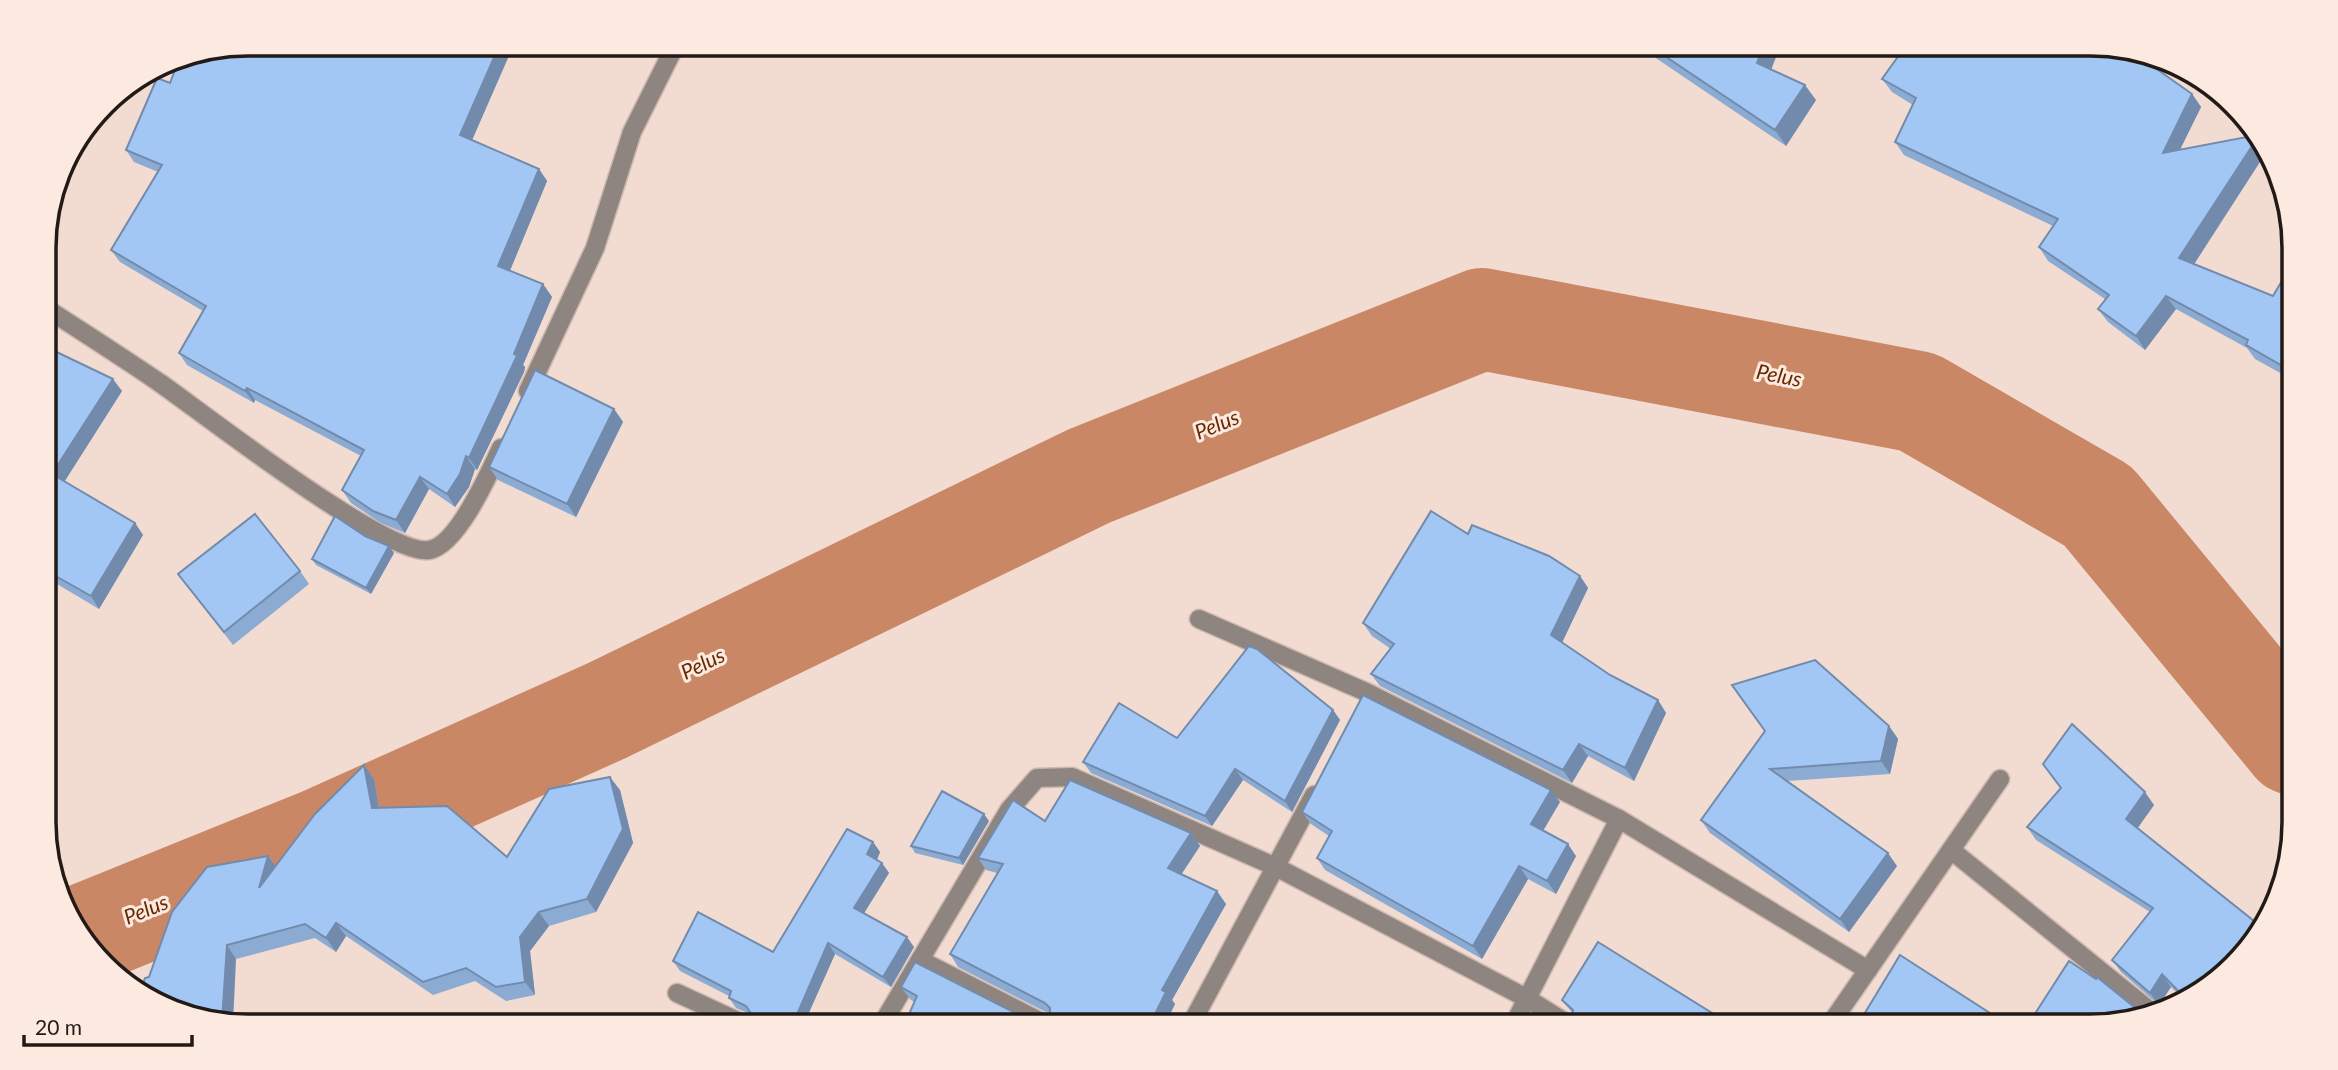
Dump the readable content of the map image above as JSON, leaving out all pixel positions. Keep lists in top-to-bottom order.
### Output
{
  "water": ["Pelus"],
  "scale_bar": "20 m"
}
